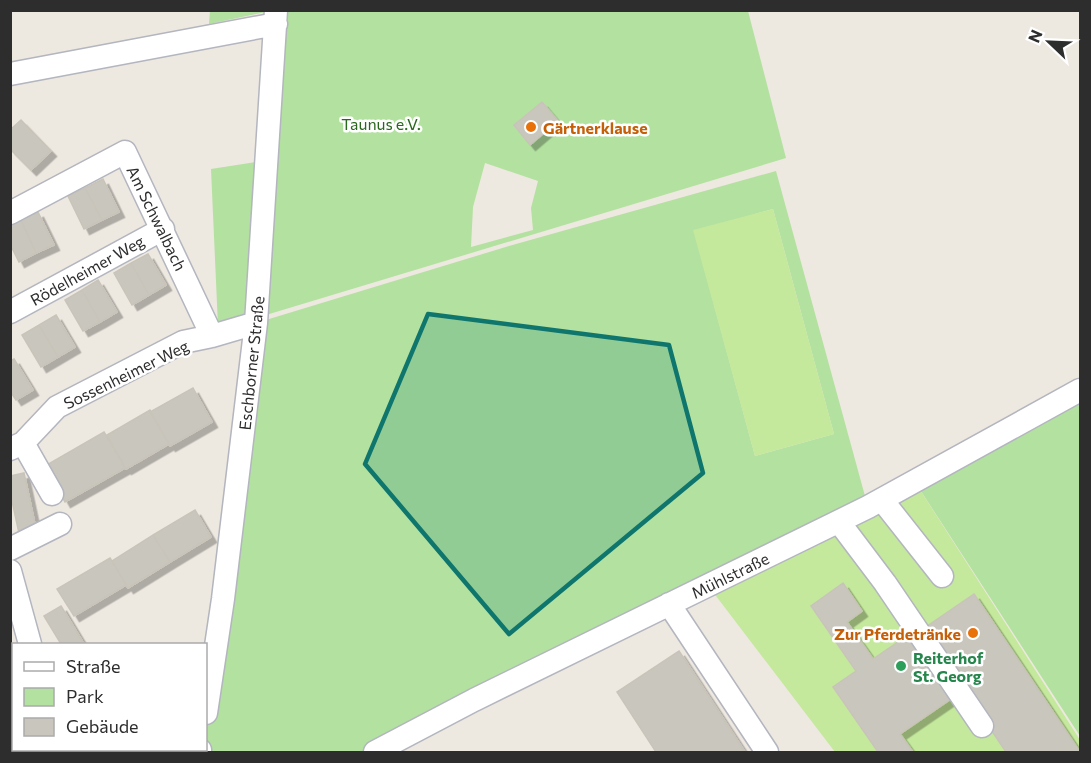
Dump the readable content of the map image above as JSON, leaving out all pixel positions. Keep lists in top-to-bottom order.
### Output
{
  "streets": {
    "street": [
      "Am Schwalbach",
      "Rödelheimer Weg",
      "Eschborner Straße",
      "Sossenheimer Weg",
      "Mühlstraße"
    ]
  },
  "crossings": [
    ["Am Schwalbach", "Rödelheimer Weg"],
    ["Am Schwalbach", "Sossenheimer Weg"],
    ["Eschborner Straße", "Sossenheimer Weg"]
  ],
  "parks": ["Taunus e.V."],
  "places": ["Gärtnerklause", "Zur Pferdetränke", "Reiterhof St. Georg"],
  "legend": ["Straße", "Park", "Gebäude"],
  "north": "top left"
}
